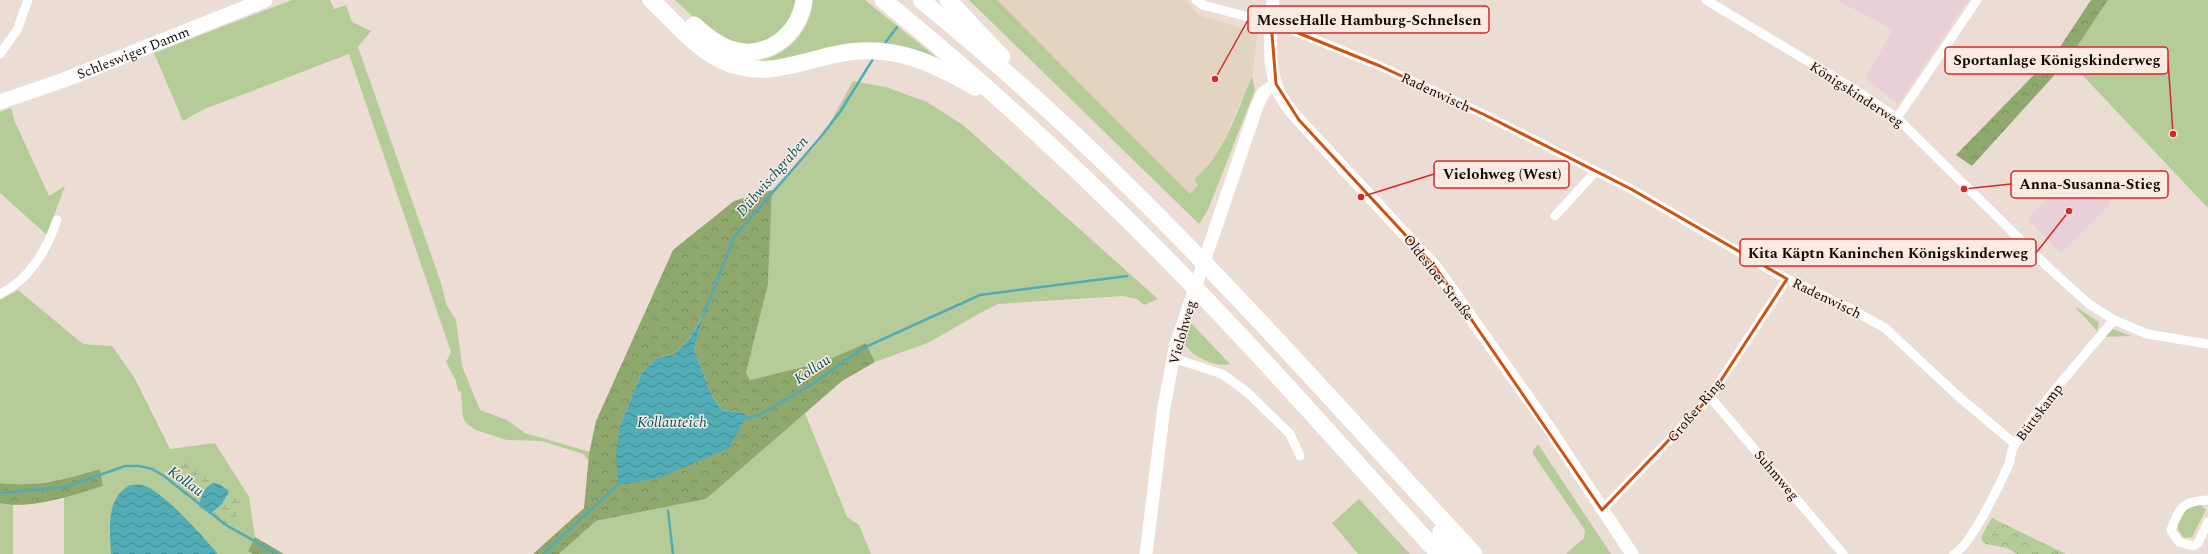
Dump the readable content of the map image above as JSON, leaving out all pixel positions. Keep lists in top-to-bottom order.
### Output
{
  "streets": {
    "main road": ["Schleswiger Damm", "Oldesloer Straße", "Vielohweg"],
    "street": [
      "Radenwisch",
      "Königskinderweg",
      "Großer Ring",
      "Büttskamp",
      "Suhmweg"
    ]
  },
  "crossings": [
    ["Radenwisch", "Oldesloer Straße"],
    ["Radenwisch", "Großer Ring"],
    ["Radenwisch", "Büttskamp"],
    ["Königskinderweg", "Büttskamp"],
    ["Oldesloer Straße", "Vielohweg"],
    ["Oldesloer Straße", "Großer Ring"],
    ["Großer Ring", "Suhmweg"]
  ],
  "water": ["Dübwischgraben", "Kollau", "Kollauteich"],
  "places": [
    "MesseHalle Hamburg-Schnelsen",
    "Sportanlage Königskinderweg",
    "Anna-Susanna-Stieg",
    "Vielohweg (West)",
    "Kita Käptn Kaninchen Königskinderweg"
  ]
}
